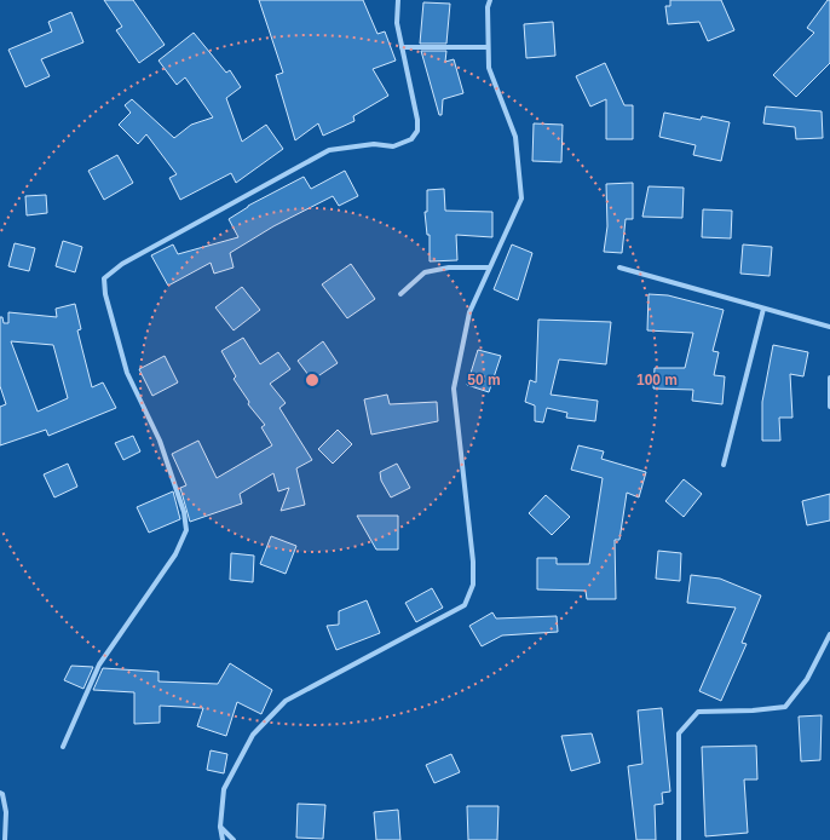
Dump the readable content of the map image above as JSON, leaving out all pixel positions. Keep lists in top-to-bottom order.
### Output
{
  "rings": ["50 m", "100 m"]
}
